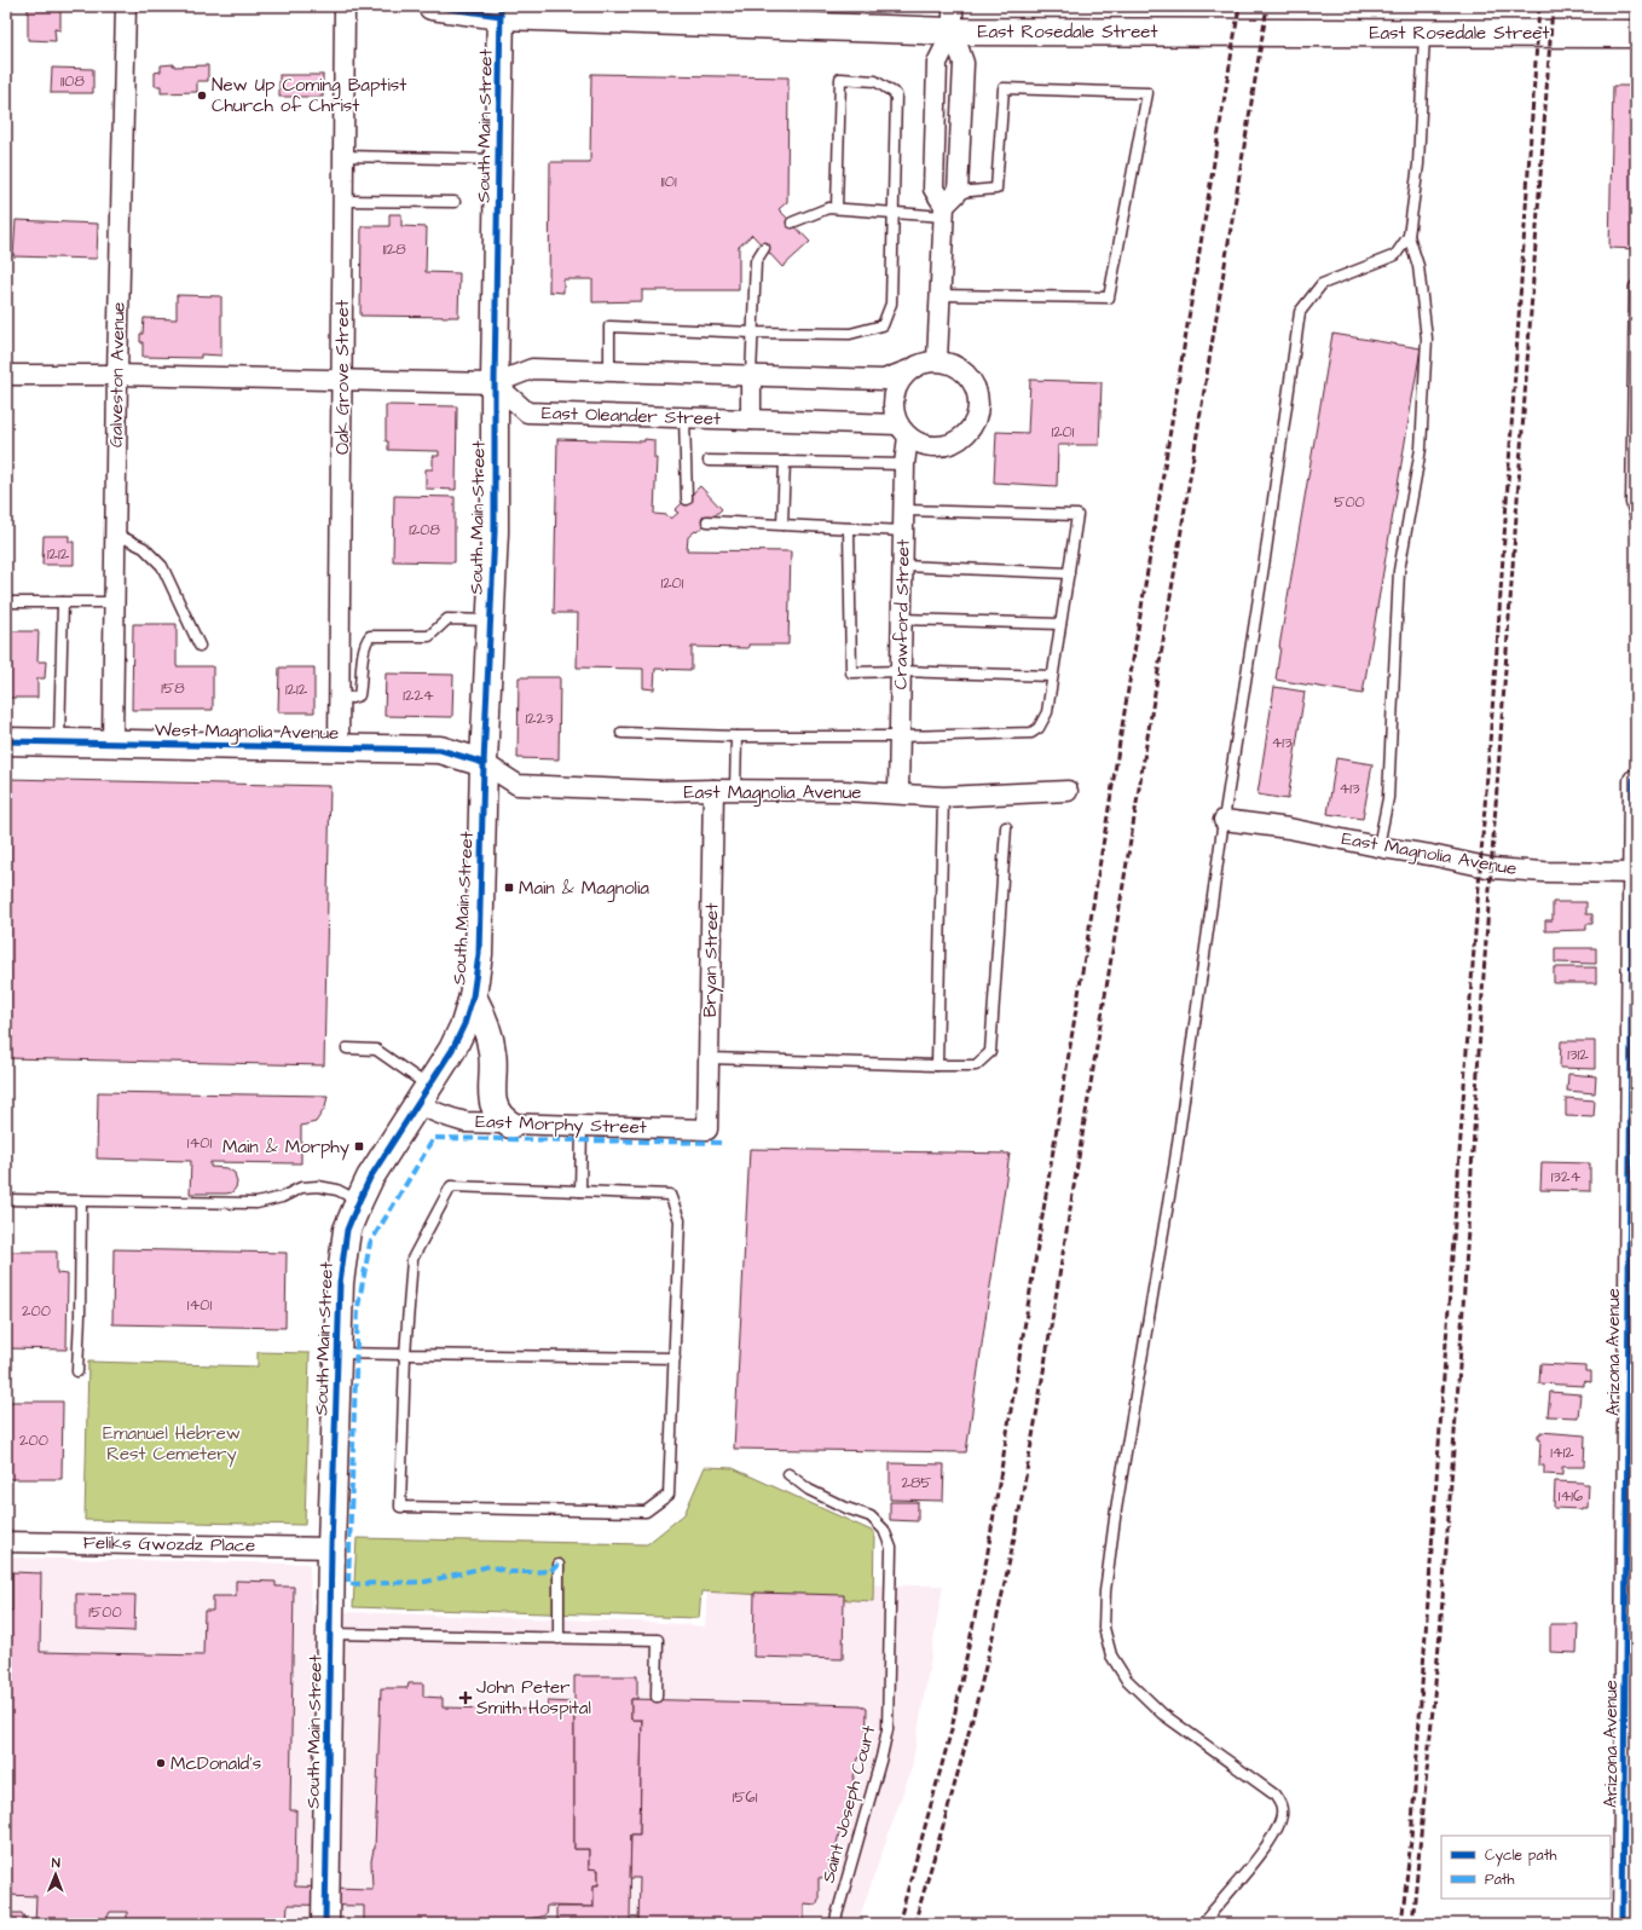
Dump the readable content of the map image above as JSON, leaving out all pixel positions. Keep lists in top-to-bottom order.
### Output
{
  "streets": {
    "street": [
      "East Rosedale Street",
      "South Main Street",
      "Galveston Avenue",
      "Oak Grove Street",
      "East Oleander Street",
      "Crawford Street",
      "West Magnolia Avenue",
      "East Magnolia Avenue",
      "Bryan Street",
      "East Morphy Street",
      "Arizona Avenue",
      "Feliks Gwozdz Place"
    ],
    "lane": ["Saint Joseph Court"]
  },
  "crossings": [
    ["East Rosedale Street", "South Main Street"],
    ["South Main Street", "East Oleander Street"],
    ["South Main Street", "West Magnolia Avenue"],
    ["South Main Street", "East Magnolia Avenue"],
    ["South Main Street", "East Morphy Street"],
    ["South Main Street", "Feliks Gwozdz Place"],
    ["Galveston Avenue", "West Magnolia Avenue"],
    ["Oak Grove Street", "West Magnolia Avenue"],
    ["East Oleander Street", "Crawford Street"],
    ["Crawford Street", "East Magnolia Avenue"],
    ["West Magnolia Avenue", "East Magnolia Avenue"],
    ["East Magnolia Avenue", "Bryan Street"],
    ["East Magnolia Avenue", "Arizona Avenue"],
    ["Bryan Street", "East Morphy Street"]
  ],
  "parks": ["Emanuel Hebrew Rest Cemetery"],
  "places": {
    "other": ["New Up Coming Baptist Church of Christ", "McDonald's"],
    "transit": ["Main & Magnolia", "Main & Morphy"],
    "health": ["John Peter Smith Hospital"]
  },
  "house_numbers": [
    "1108",
    "1101",
    "1128",
    "1201",
    "500",
    "1208",
    "1212",
    "1201",
    "158",
    "1212",
    "1224",
    "1223",
    "413",
    "413",
    "1312",
    "1401",
    "1324",
    "1401",
    "200",
    "200",
    "1412",
    "285",
    "1416",
    "1500",
    "1561"
  ],
  "legend": ["Cycle path", "Path"],
  "north": "top"
}
